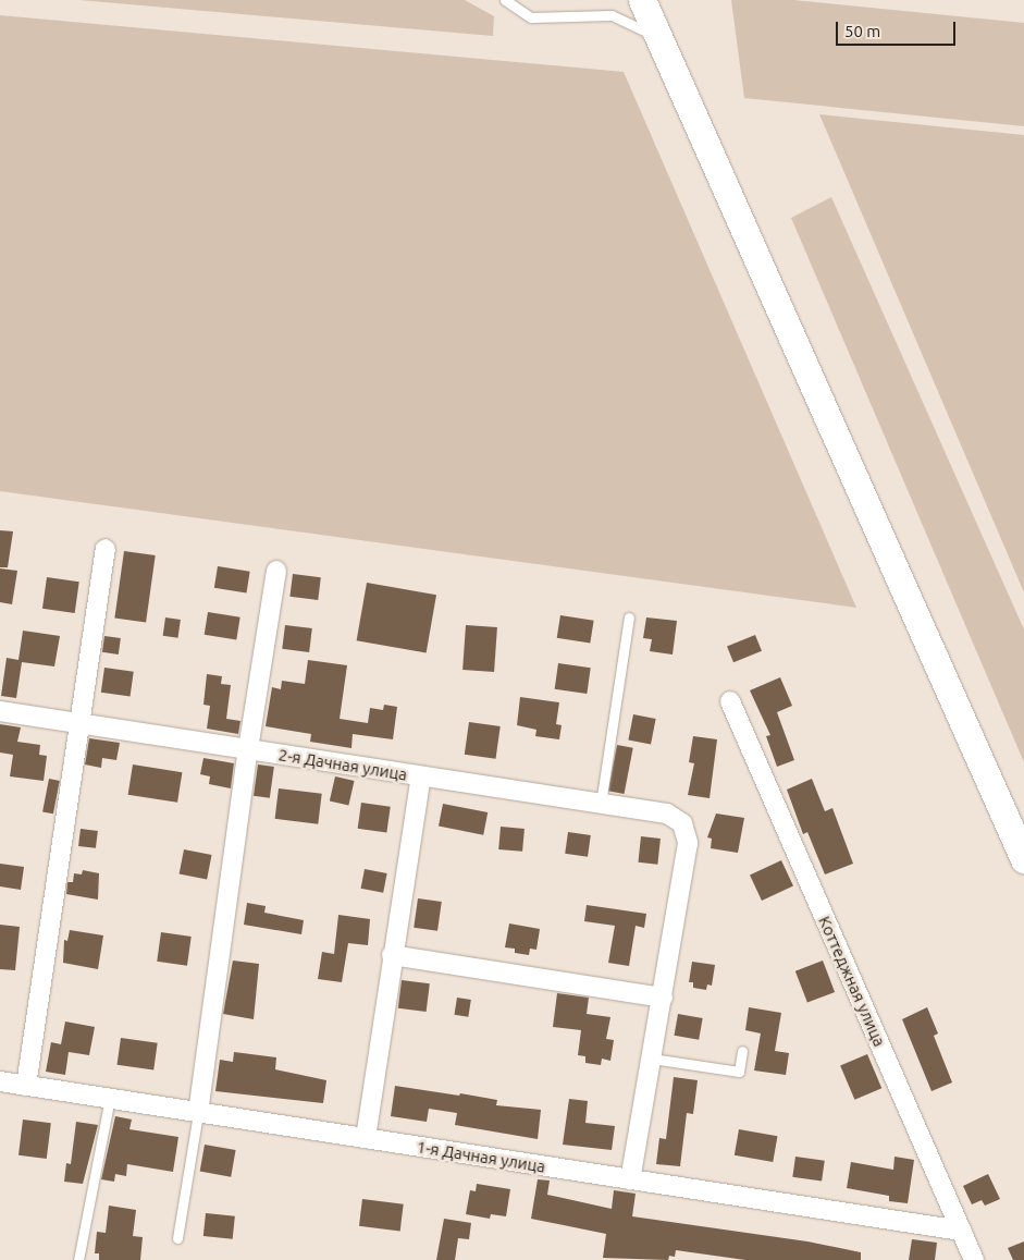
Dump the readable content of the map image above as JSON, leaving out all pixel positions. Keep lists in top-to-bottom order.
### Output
{
  "streets": {
    "street": ["2-я Дачная улица", "Коттеджная улица", "1-я Дачная улица"]
  },
  "crossings": [
    ["Коттеджная улица", "1-я Дачная улица"]
  ],
  "scale_bar": "50 m"
}
